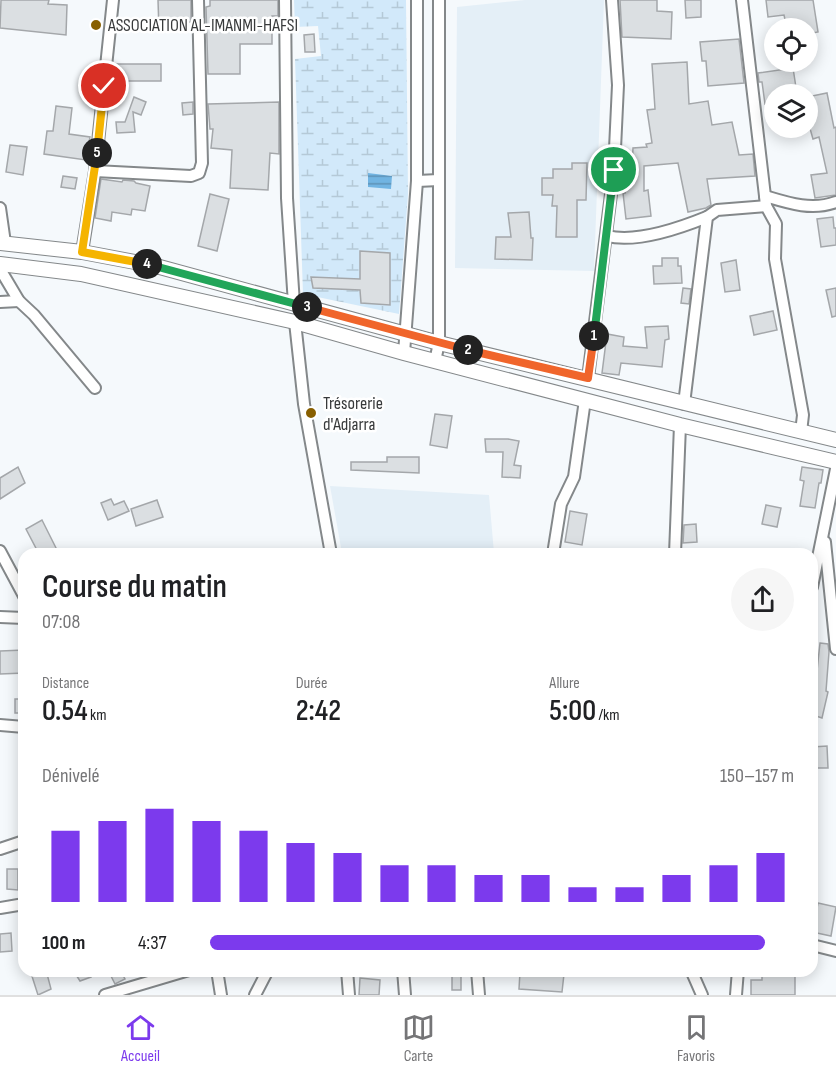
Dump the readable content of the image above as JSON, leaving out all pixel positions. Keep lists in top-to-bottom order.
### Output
{
  "places": ["ASSOCIATION AL-IMANMI-HAFSI", "Trésorerie d'Adjarra"],
  "page": {
    "pins": [
      "5",
      "4",
      "3",
      "1",
      "2"
    ],
    "heading": ["Course du matin", "07:08"],
    "stats": [
      ["Distance", "0.54 km"],
      ["Durée", "2:42"],
      ["Allure", "5:00 /km"]
    ],
    "chart": ["Dénivelé", "150–157 m"],
    "list": [
      {
        "name": "100 m",
        "note": "4:37"
      }
    ],
    "tabs": ["Accueil", "Carte", "Favoris"]
  }
}
